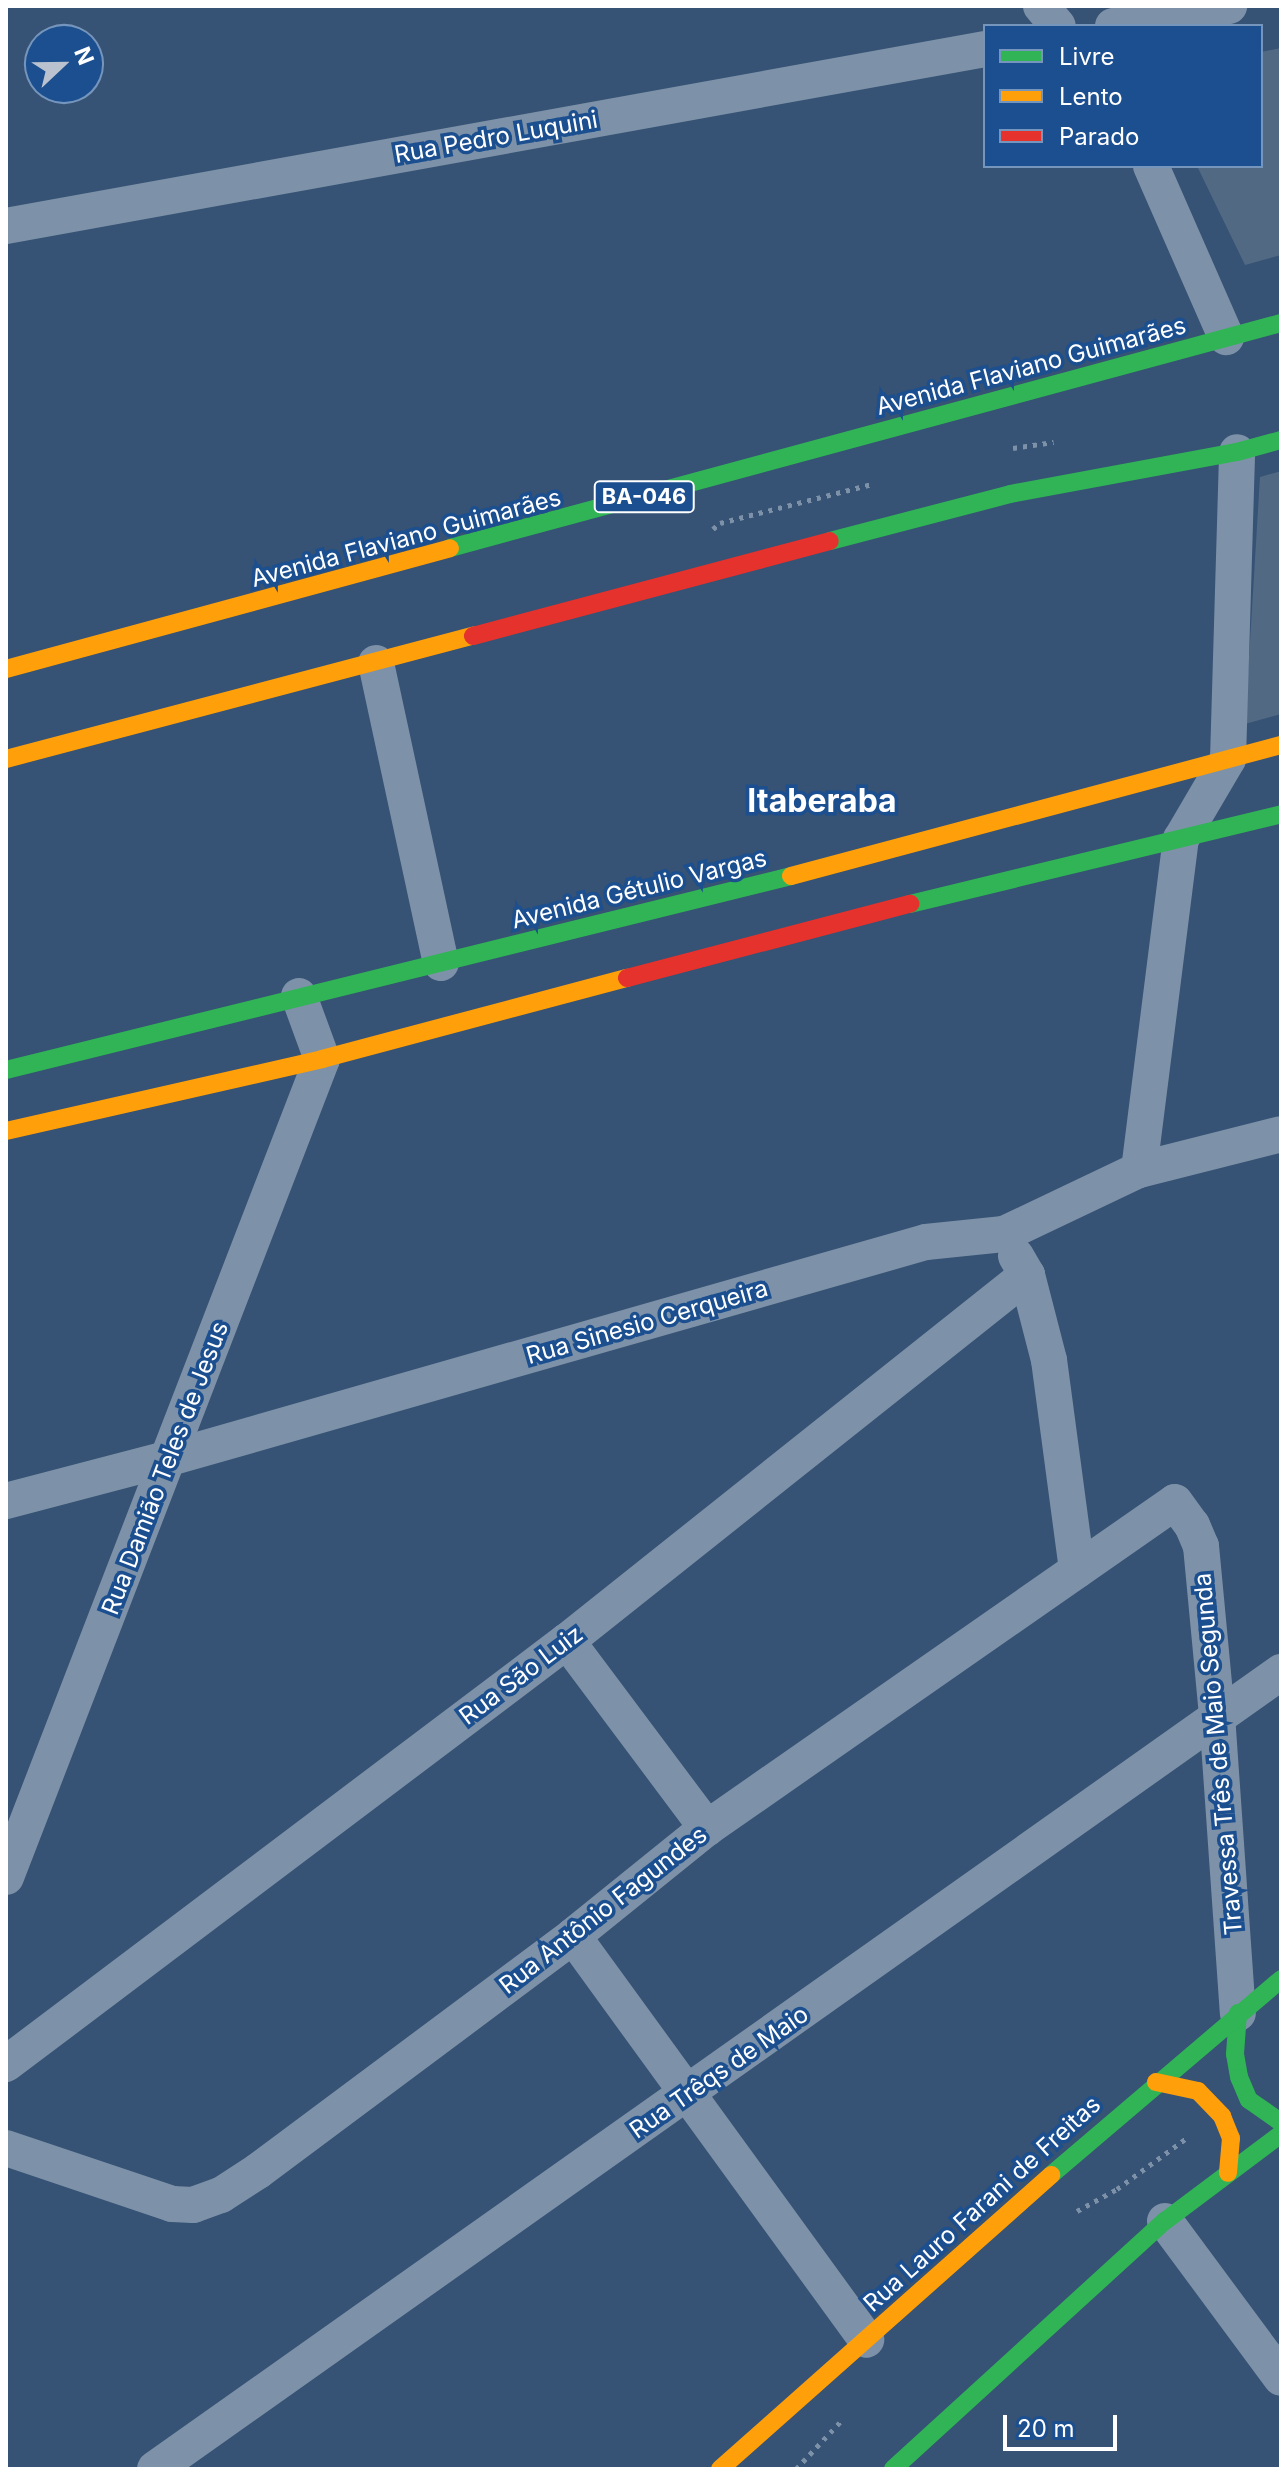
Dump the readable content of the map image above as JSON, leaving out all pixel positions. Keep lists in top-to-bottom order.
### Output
{
  "streets": {
    "street": [
      "Rua Pedro Luquini",
      "Avenida Flaviano Guimarães",
      "BA-046",
      "Avenida Gétulio Vargas",
      "Rua Sinesio Cerqueira",
      "Rua Damião Teles de Jesus",
      "Rua São Luiz",
      "Travessa Três de Maio Segunda",
      "Rua Antônio Fagundes",
      "Rua Trêqs de Maio",
      "Rua Lauro Farani de Freitas"
    ]
  },
  "crossings": [
    ["Rua Sinesio Cerqueira", "Rua Damião Teles de Jesus"],
    ["Travessa Três de Maio Segunda", "Rua Antônio Fagundes"],
    ["Travessa Três de Maio Segunda", "Rua Trêqs de Maio"],
    ["Travessa Três de Maio Segunda", "Rua Lauro Farani de Freitas"]
  ],
  "districts": ["Itaberaba"],
  "legend": ["Livre", "Lento", "Parado"],
  "scale_bar": "20 m",
  "north": "right"
}
